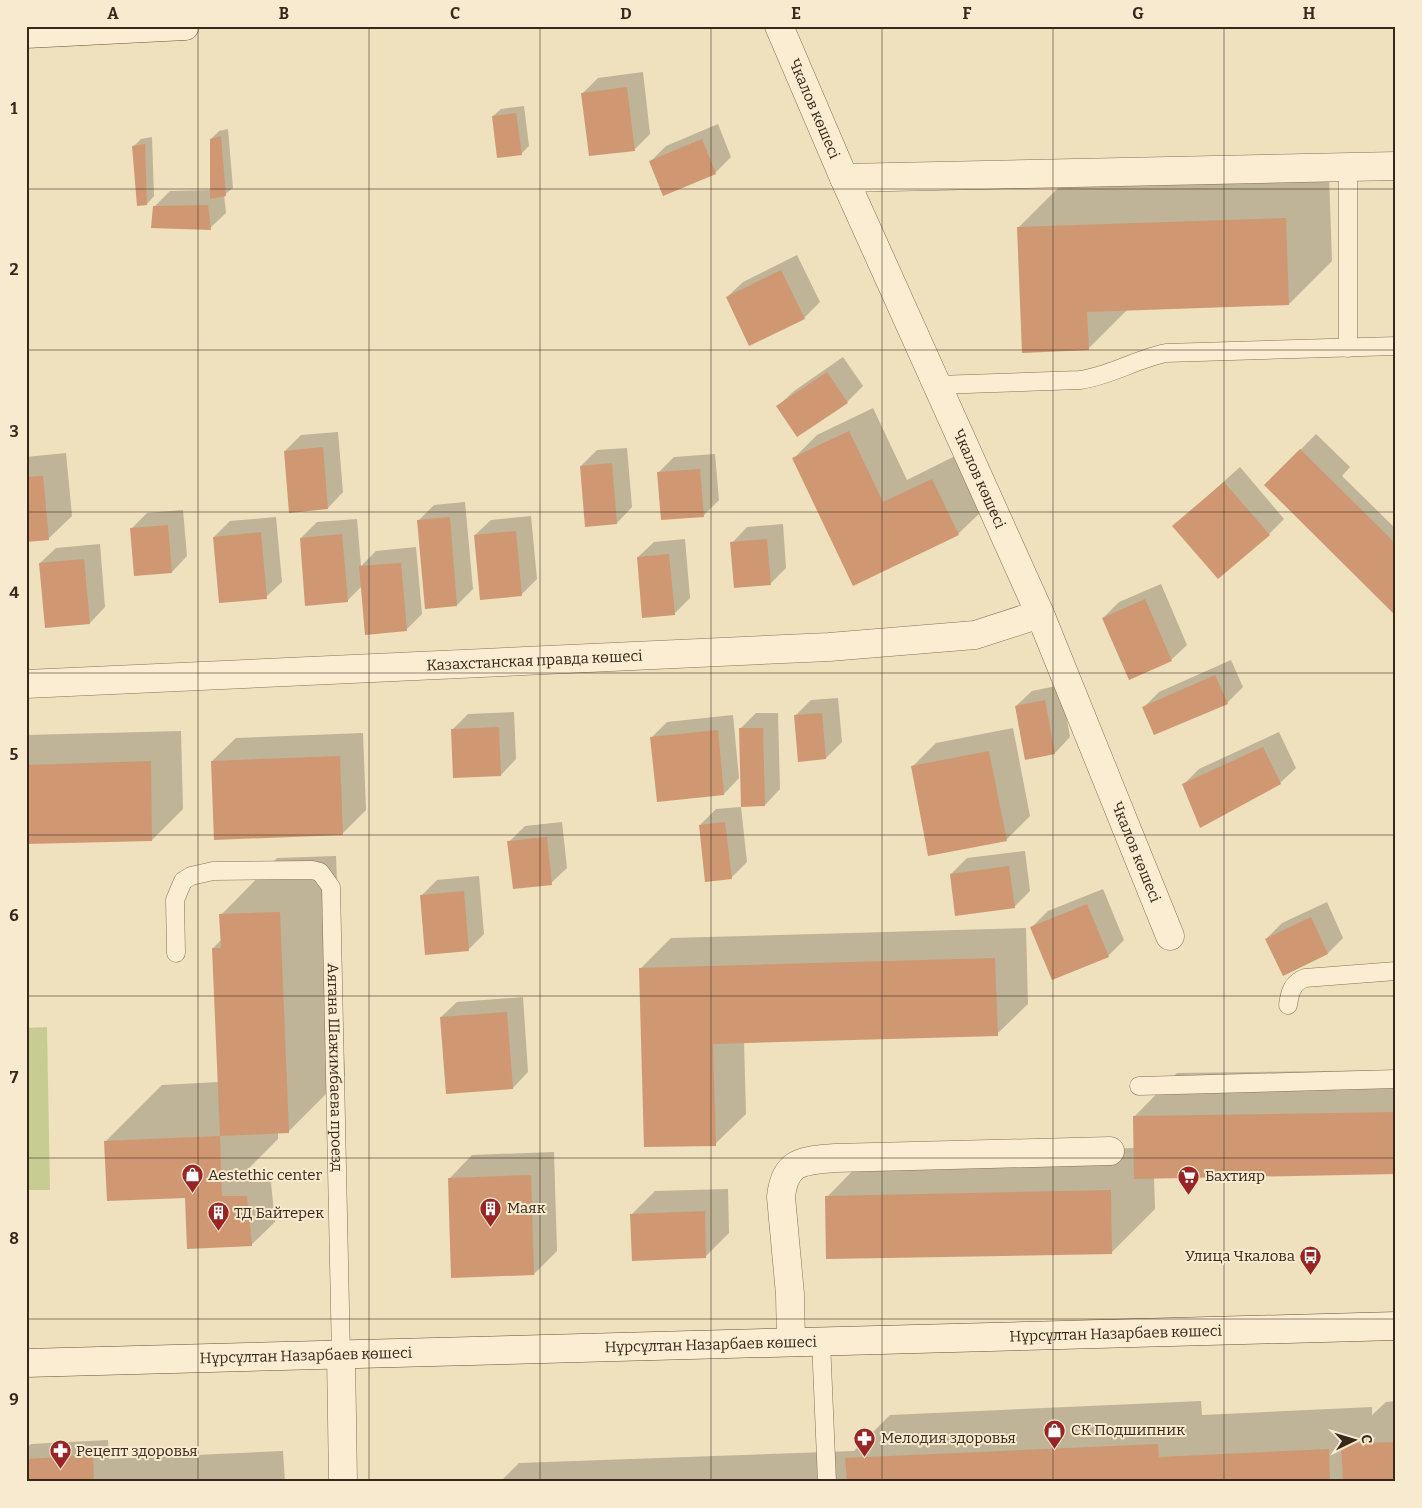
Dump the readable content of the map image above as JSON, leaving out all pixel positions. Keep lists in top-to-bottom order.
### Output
{
  "streets": {
    "street": [
      "Чкалов көшесі",
      "Казахстанская правда көшесі",
      "Аягана Шажимбаева проезд",
      "Нұрсұлтан Назарбаев көшесі"
    ]
  },
  "crossings": [
    ["Чкалов көшесі", "Казахстанская правда көшесі"],
    ["Аягана Шажимбаева проезд", "Нұрсұлтан Назарбаев көшесі"]
  ],
  "places": {
    "shop": ["Aestethic center", "СК Подшипник"],
    "supermarket": ["Бахтияр"],
    "building": ["Маяк", "ТД Байтерек"],
    "bus stop": ["Улица Чкалова"],
    "pharmacy": ["Мелодия здоровья", "Рецепт здоровья"]
  },
  "north": "right",
  "grid": {
    "columns": [
      "A",
      "B",
      "C",
      "D",
      "E",
      "F",
      "G",
      "H"
    ],
    "rows": [
      "1",
      "2",
      "3",
      "4",
      "5",
      "6",
      "7",
      "8",
      "9"
    ]
  }
}
